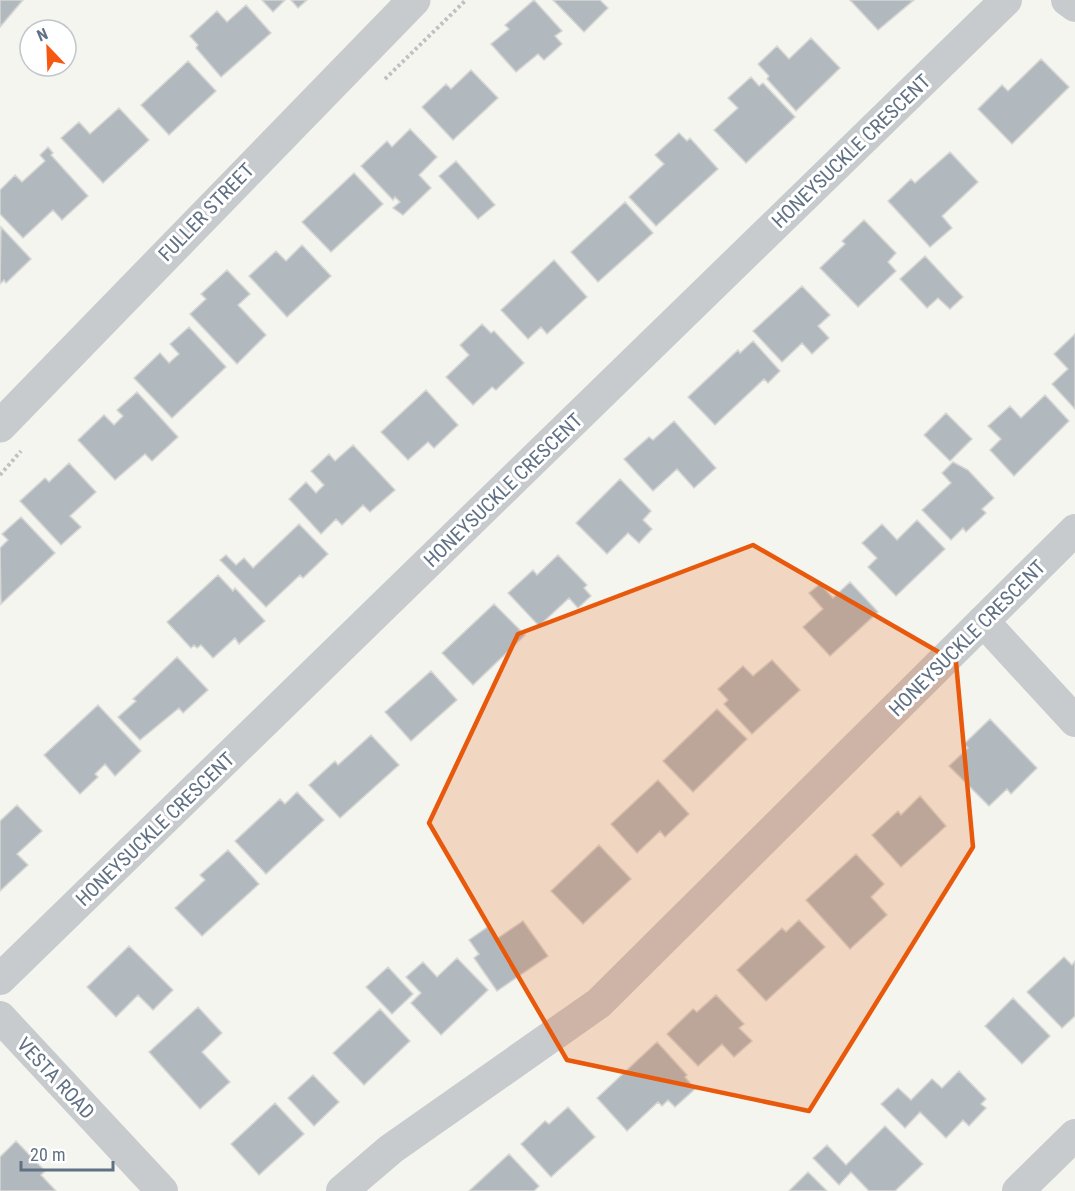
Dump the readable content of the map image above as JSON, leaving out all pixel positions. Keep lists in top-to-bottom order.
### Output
{
  "streets": {
    "street": ["HONEYSUCKLE CRESCENT", "FULLER STREET", "VESTA ROAD"]
  },
  "scale_bar": "20 m",
  "north": "top left"
}
